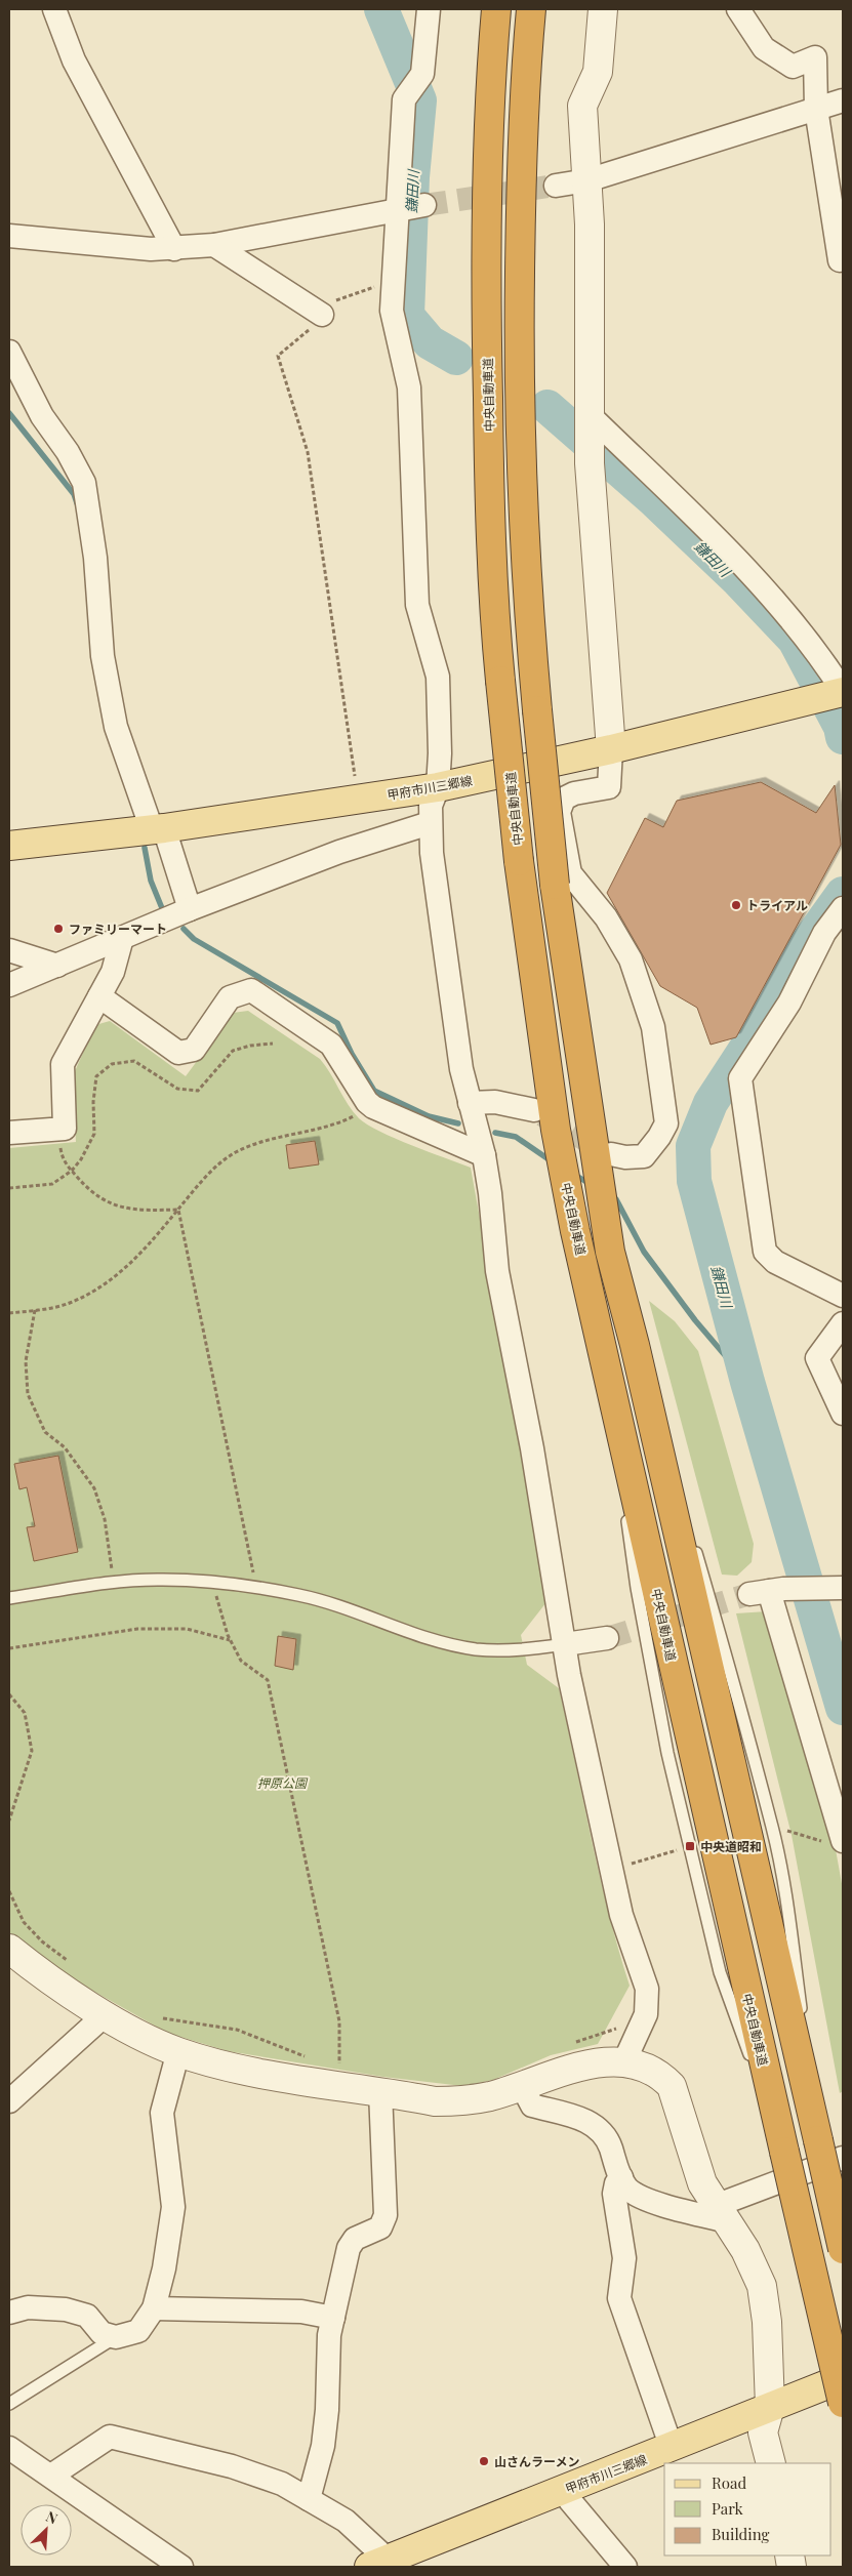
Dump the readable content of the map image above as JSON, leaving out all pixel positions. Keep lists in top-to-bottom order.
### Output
{
  "streets": {
    "highway": ["中央自動車道"],
    "main road": ["甲府市川三郷線"]
  },
  "water": ["鎌田川"],
  "parks": ["押原公園"],
  "places": {
    "other": ["トライアル", "ファミリーマート", "山さんラーメン"],
    "transit": ["中央道昭和"]
  },
  "legend": ["Road", "Park", "Building"],
  "north": "top right"
}
